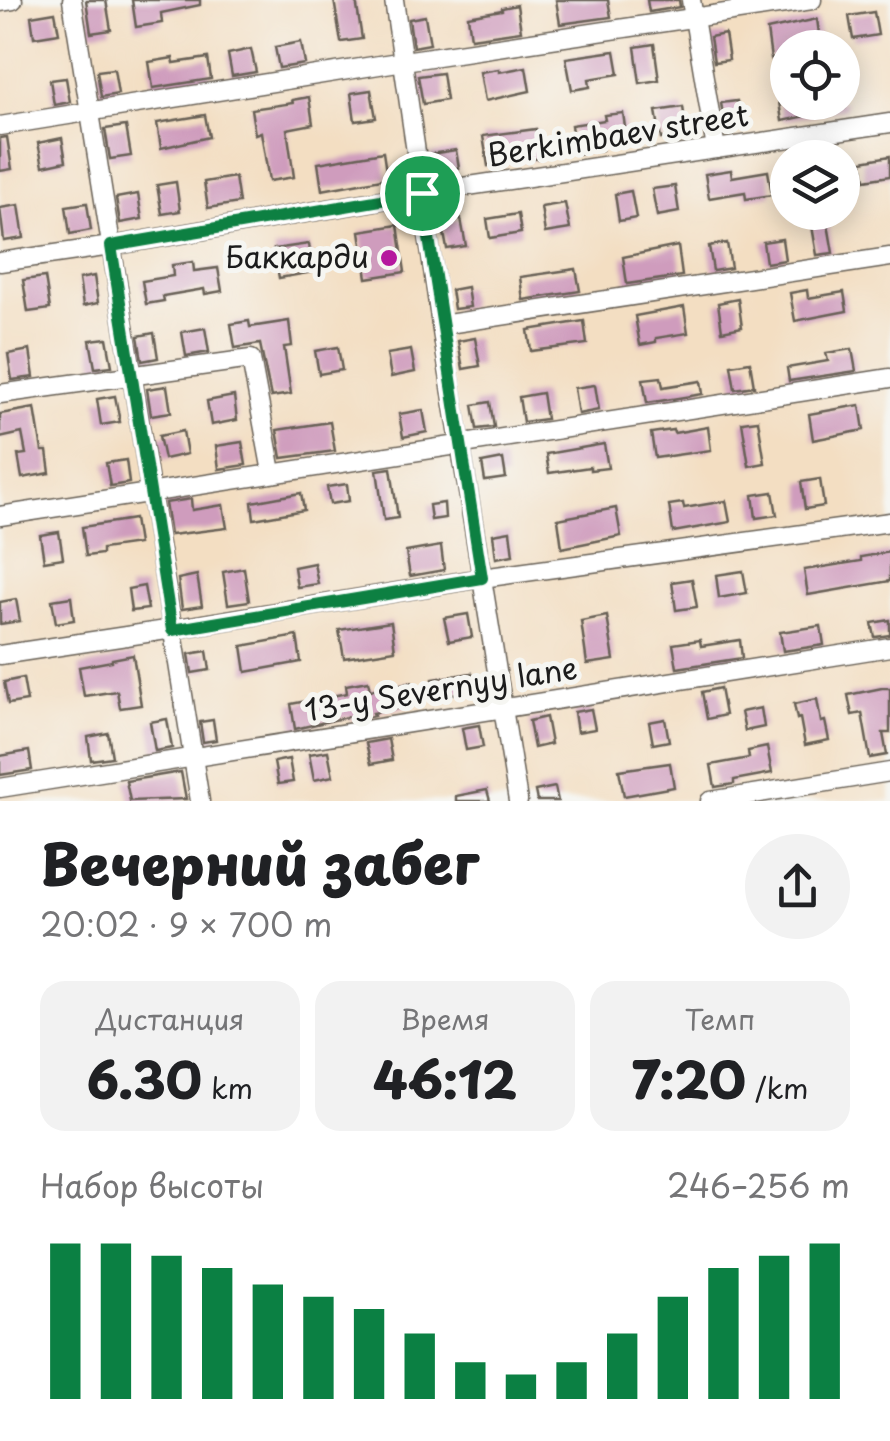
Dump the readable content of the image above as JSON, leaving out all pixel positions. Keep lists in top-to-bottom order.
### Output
{
  "streets": {
    "street": ["Berkimbaev street", "13-y Severnyy lane"]
  },
  "places": ["Баккарди"],
  "page": {
    "heading": ["Вечерний забег", "20:02 · 9 × 700 m"],
    "stats": [
      ["Дистанция", "6.30 km"],
      ["Время", "46:12"],
      ["Темп", "7:20 /km"]
    ],
    "chart": ["Набор высоты", "246–256 m"]
  }
}
